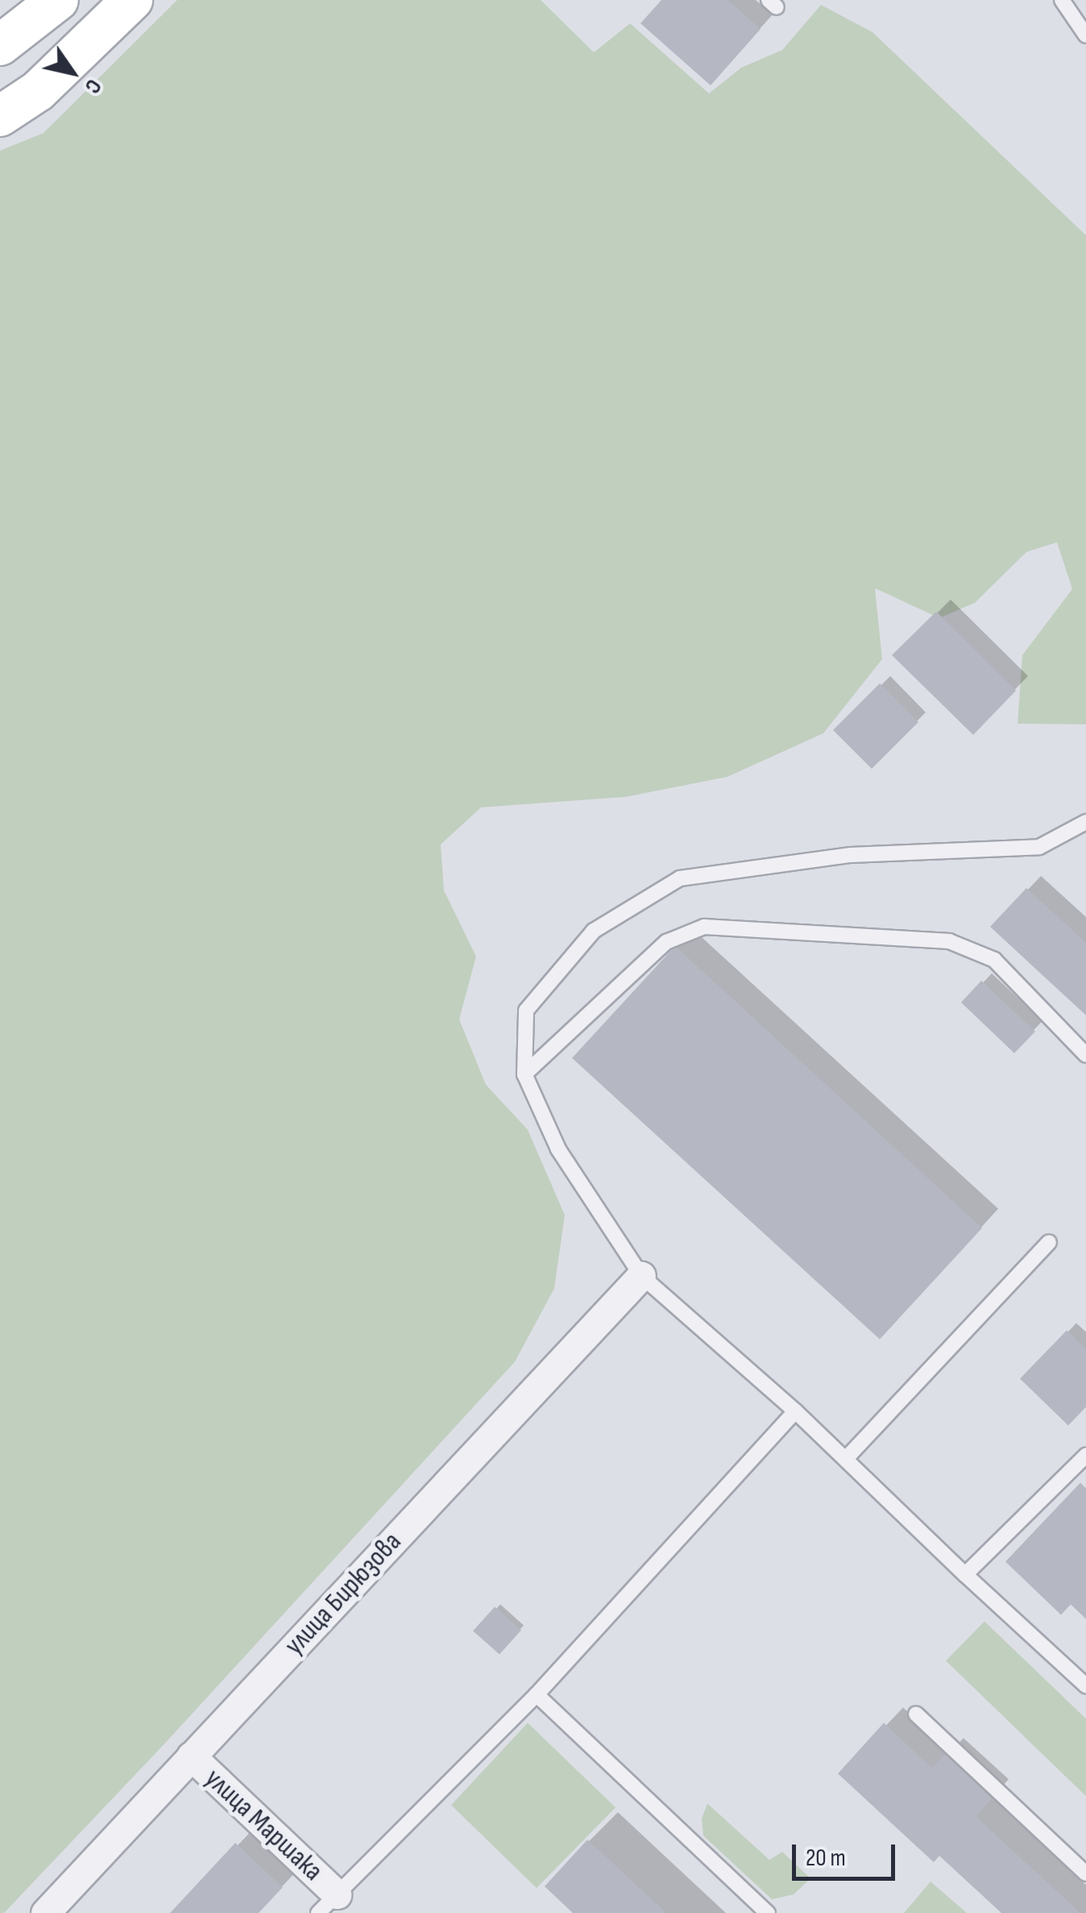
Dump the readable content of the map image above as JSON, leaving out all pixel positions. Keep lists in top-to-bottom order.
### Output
{
  "streets": {
    "street": ["улица Бирюзова", "улица Маршака"]
  },
  "crossings": [
    ["улица Бирюзова", "улица Маршака"]
  ],
  "scale_bar": "20 m",
  "north": "bottom right"
}
